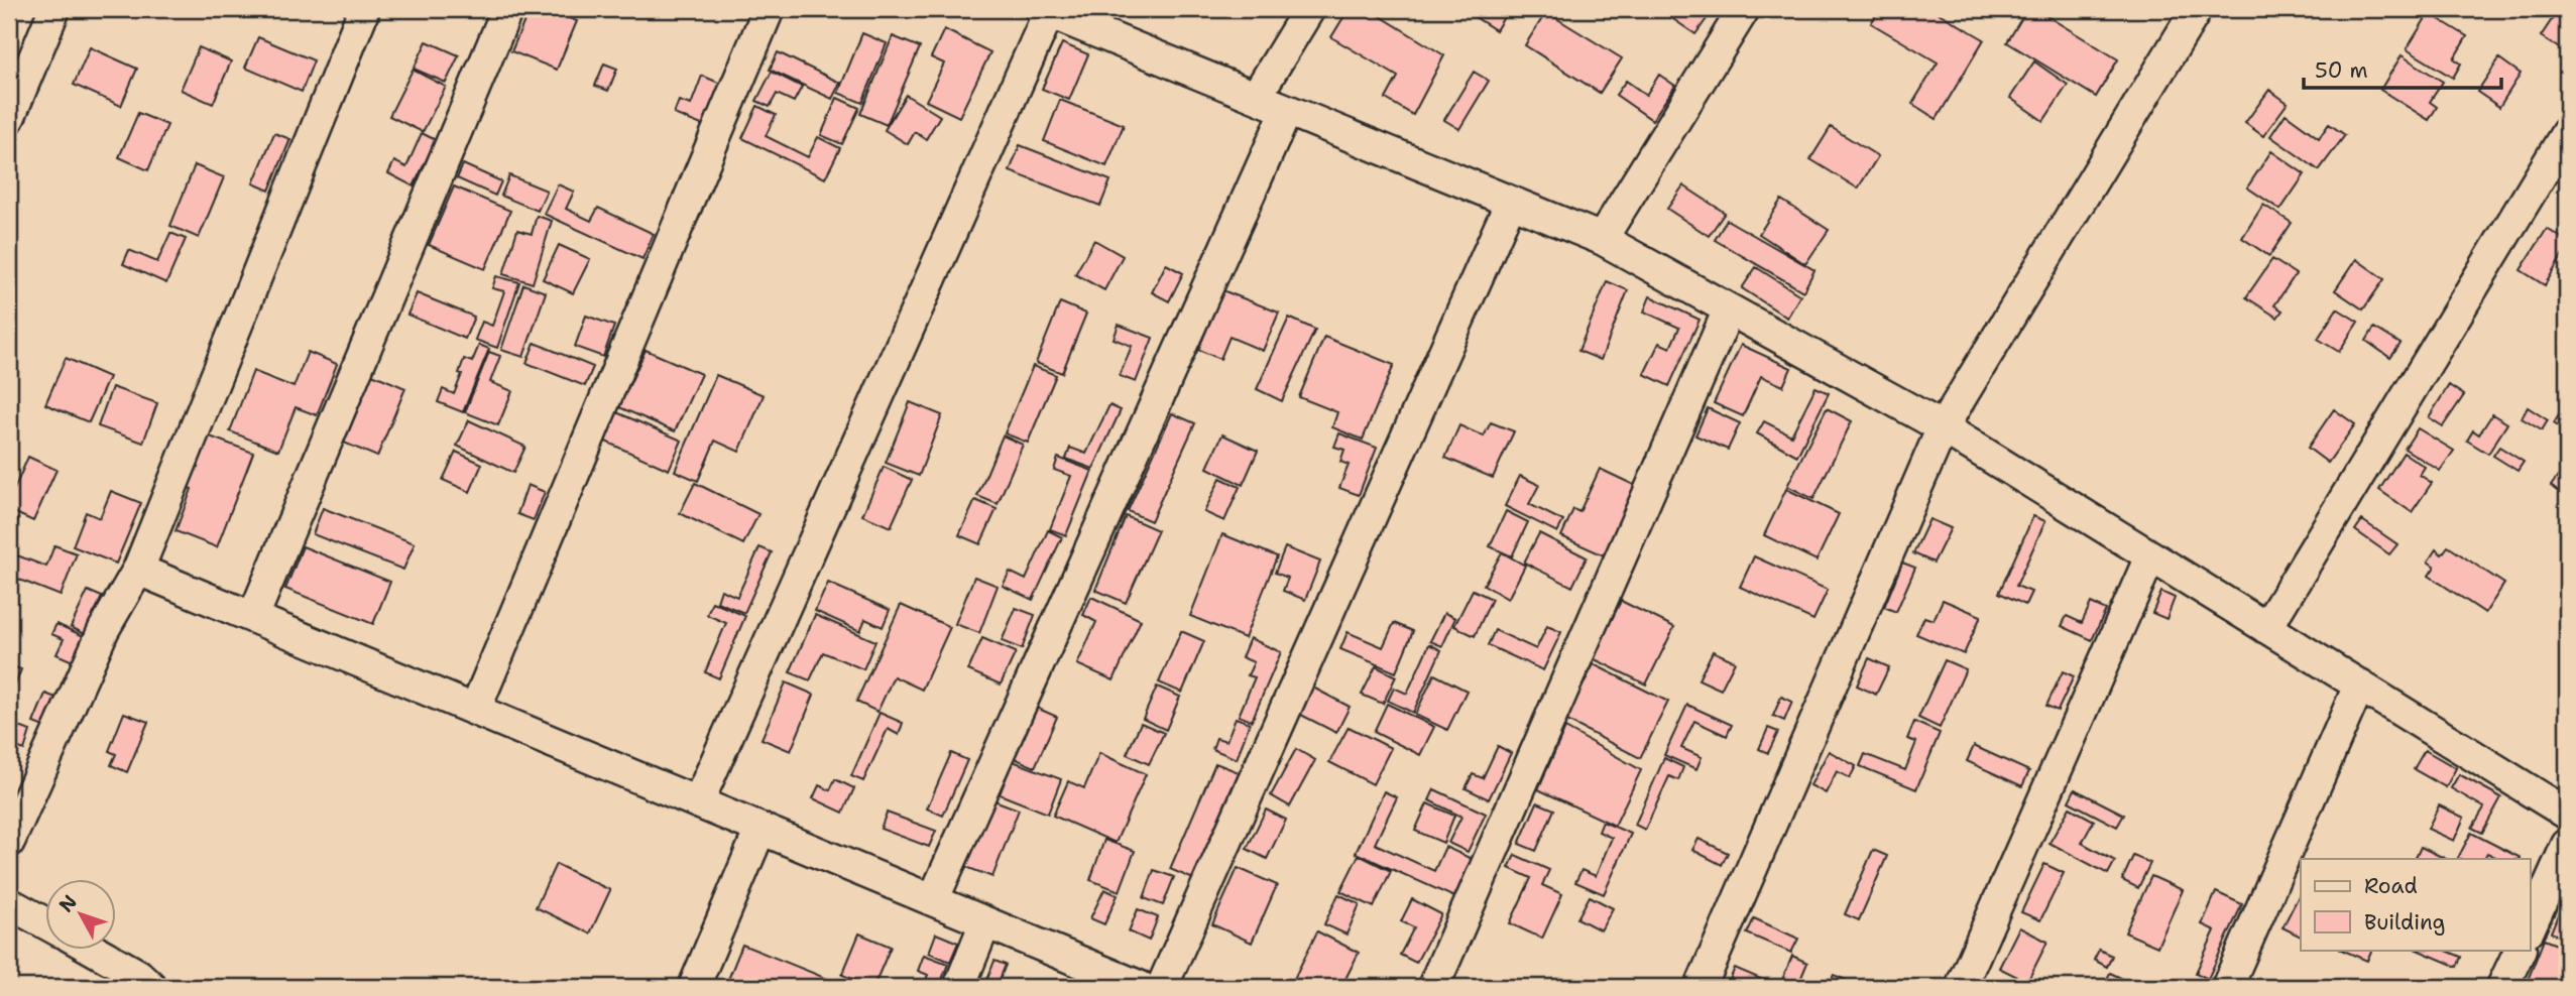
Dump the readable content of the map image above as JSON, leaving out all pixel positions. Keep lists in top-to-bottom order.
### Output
{
  "legend": ["Road", "Building"],
  "scale_bar": "50 m",
  "north": "top left"
}
